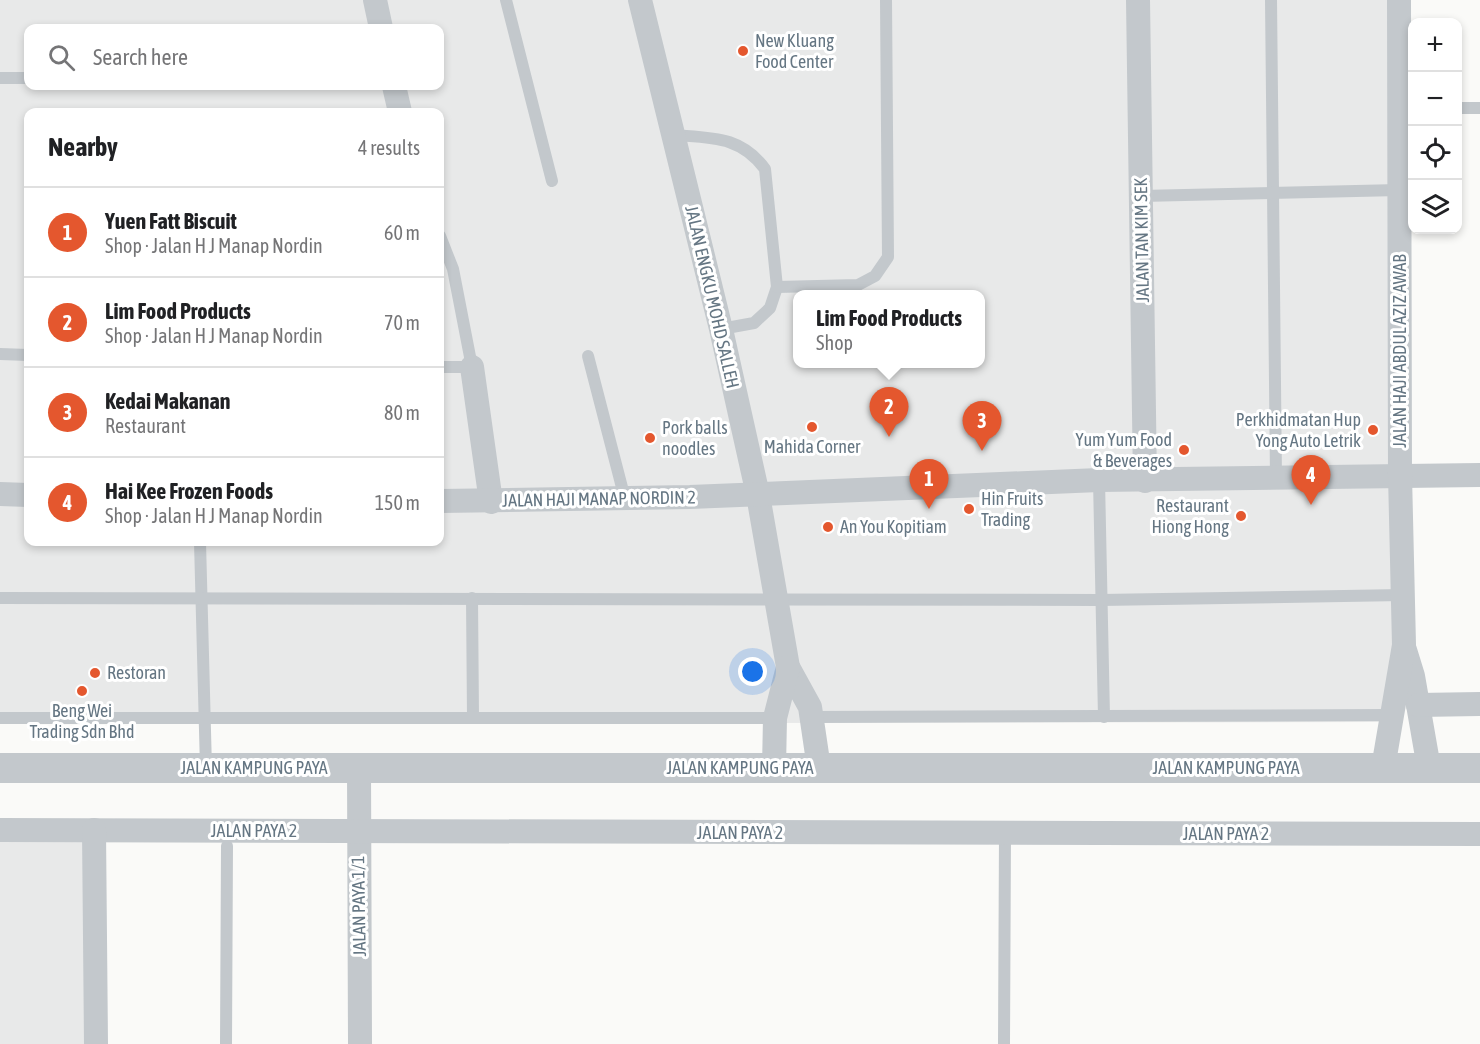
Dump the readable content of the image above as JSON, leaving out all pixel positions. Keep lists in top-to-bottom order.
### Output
{
  "streets": {
    "street": [
      "JALAN TAN KIM SEK",
      "JALAN ENGKU MOHD SALLEH",
      "JALAN HAJI ABDUL AZIZ AWAB",
      "JALAN HAJI MANAP NORDIN 2",
      "JALAN KAMPUNG PAYA",
      "JALAN PAYA 2",
      "JALAN PAYA 1/1"
    ]
  },
  "crossings": [
    ["JALAN TAN KIM SEK", "JALAN HAJI MANAP NORDIN 2"],
    ["JALAN ENGKU MOHD SALLEH", "JALAN HAJI MANAP NORDIN 2"],
    ["JALAN ENGKU MOHD SALLEH", "JALAN KAMPUNG PAYA"],
    ["JALAN HAJI ABDUL AZIZ AWAB", "JALAN HAJI MANAP NORDIN 2"],
    ["JALAN KAMPUNG PAYA", "JALAN PAYA 1/1"],
    ["JALAN PAYA 2", "JALAN PAYA 1/1"]
  ],
  "places": [
    "New Kluang Food Center",
    "Mahida Corner",
    "Perkhidmatan Hup Yong Auto Letrik",
    "Pork balls noodles",
    "Yum Yum Food & Beverages",
    "Hin Fruits Trading",
    "Restaurant Hiong Hong",
    "An You Kopitiam",
    "Restoran",
    "Beng Wei Trading Sdn Bhd"
  ],
  "page": {
    "map_buttons": ["+", "−"],
    "search": "Search here",
    "heading": ["Nearby", "4 results"],
    "list": [
      {
        "mark": "1",
        "name": "Yuen Fatt Biscuit",
        "note": "Shop · Jalan H J Manap Nordin",
        "value": "60 m"
      },
      {
        "mark": "2",
        "name": "Lim Food Products",
        "note": "Shop · Jalan H J Manap Nordin",
        "value": "70 m"
      },
      {
        "mark": "3",
        "name": "Kedai Makanan",
        "note": "Restaurant",
        "value": "80 m"
      },
      {
        "mark": "4",
        "name": "Hai Kee Frozen Foods",
        "note": "Shop · Jalan H J Manap Nordin",
        "value": "150 m"
      }
    ],
    "popup": ["Lim Food Products", "Shop"],
    "pins": [
      "2",
      "3",
      "4",
      "1"
    ]
  }
}
